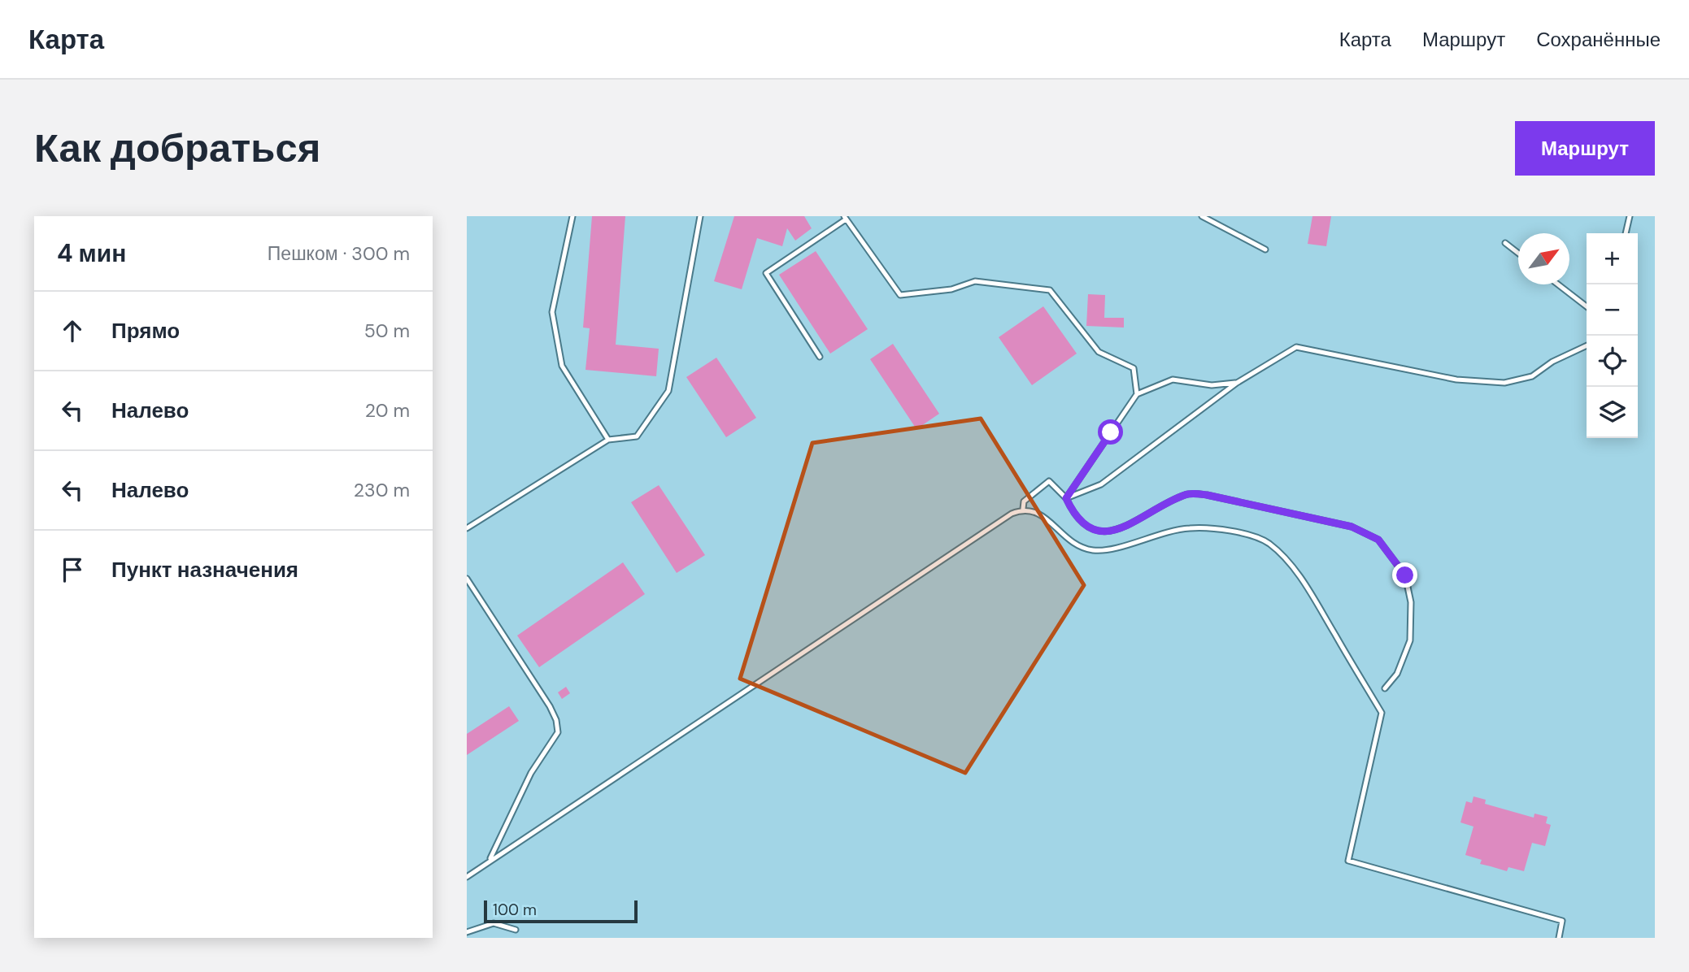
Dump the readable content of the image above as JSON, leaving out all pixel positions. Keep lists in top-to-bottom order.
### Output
{
  "scale_bar": "100 m",
  "north": "top right",
  "page": {
    "header": "Карта",
    "nav": ["Карта", "Маршрут", "Сохранённые"],
    "buttons": "Маршрут",
    "title": "Как добраться",
    "heading": ["4 мин", "Пешком · 300 m"],
    "map_buttons": ["+", "−"],
    "list": [
      ["Прямо", "50 m"],
      ["Налево", "20 m"],
      ["Налево", "230 m"],
      "Пункт назначения"
    ],
    "scale": "100 m"
  }
}
